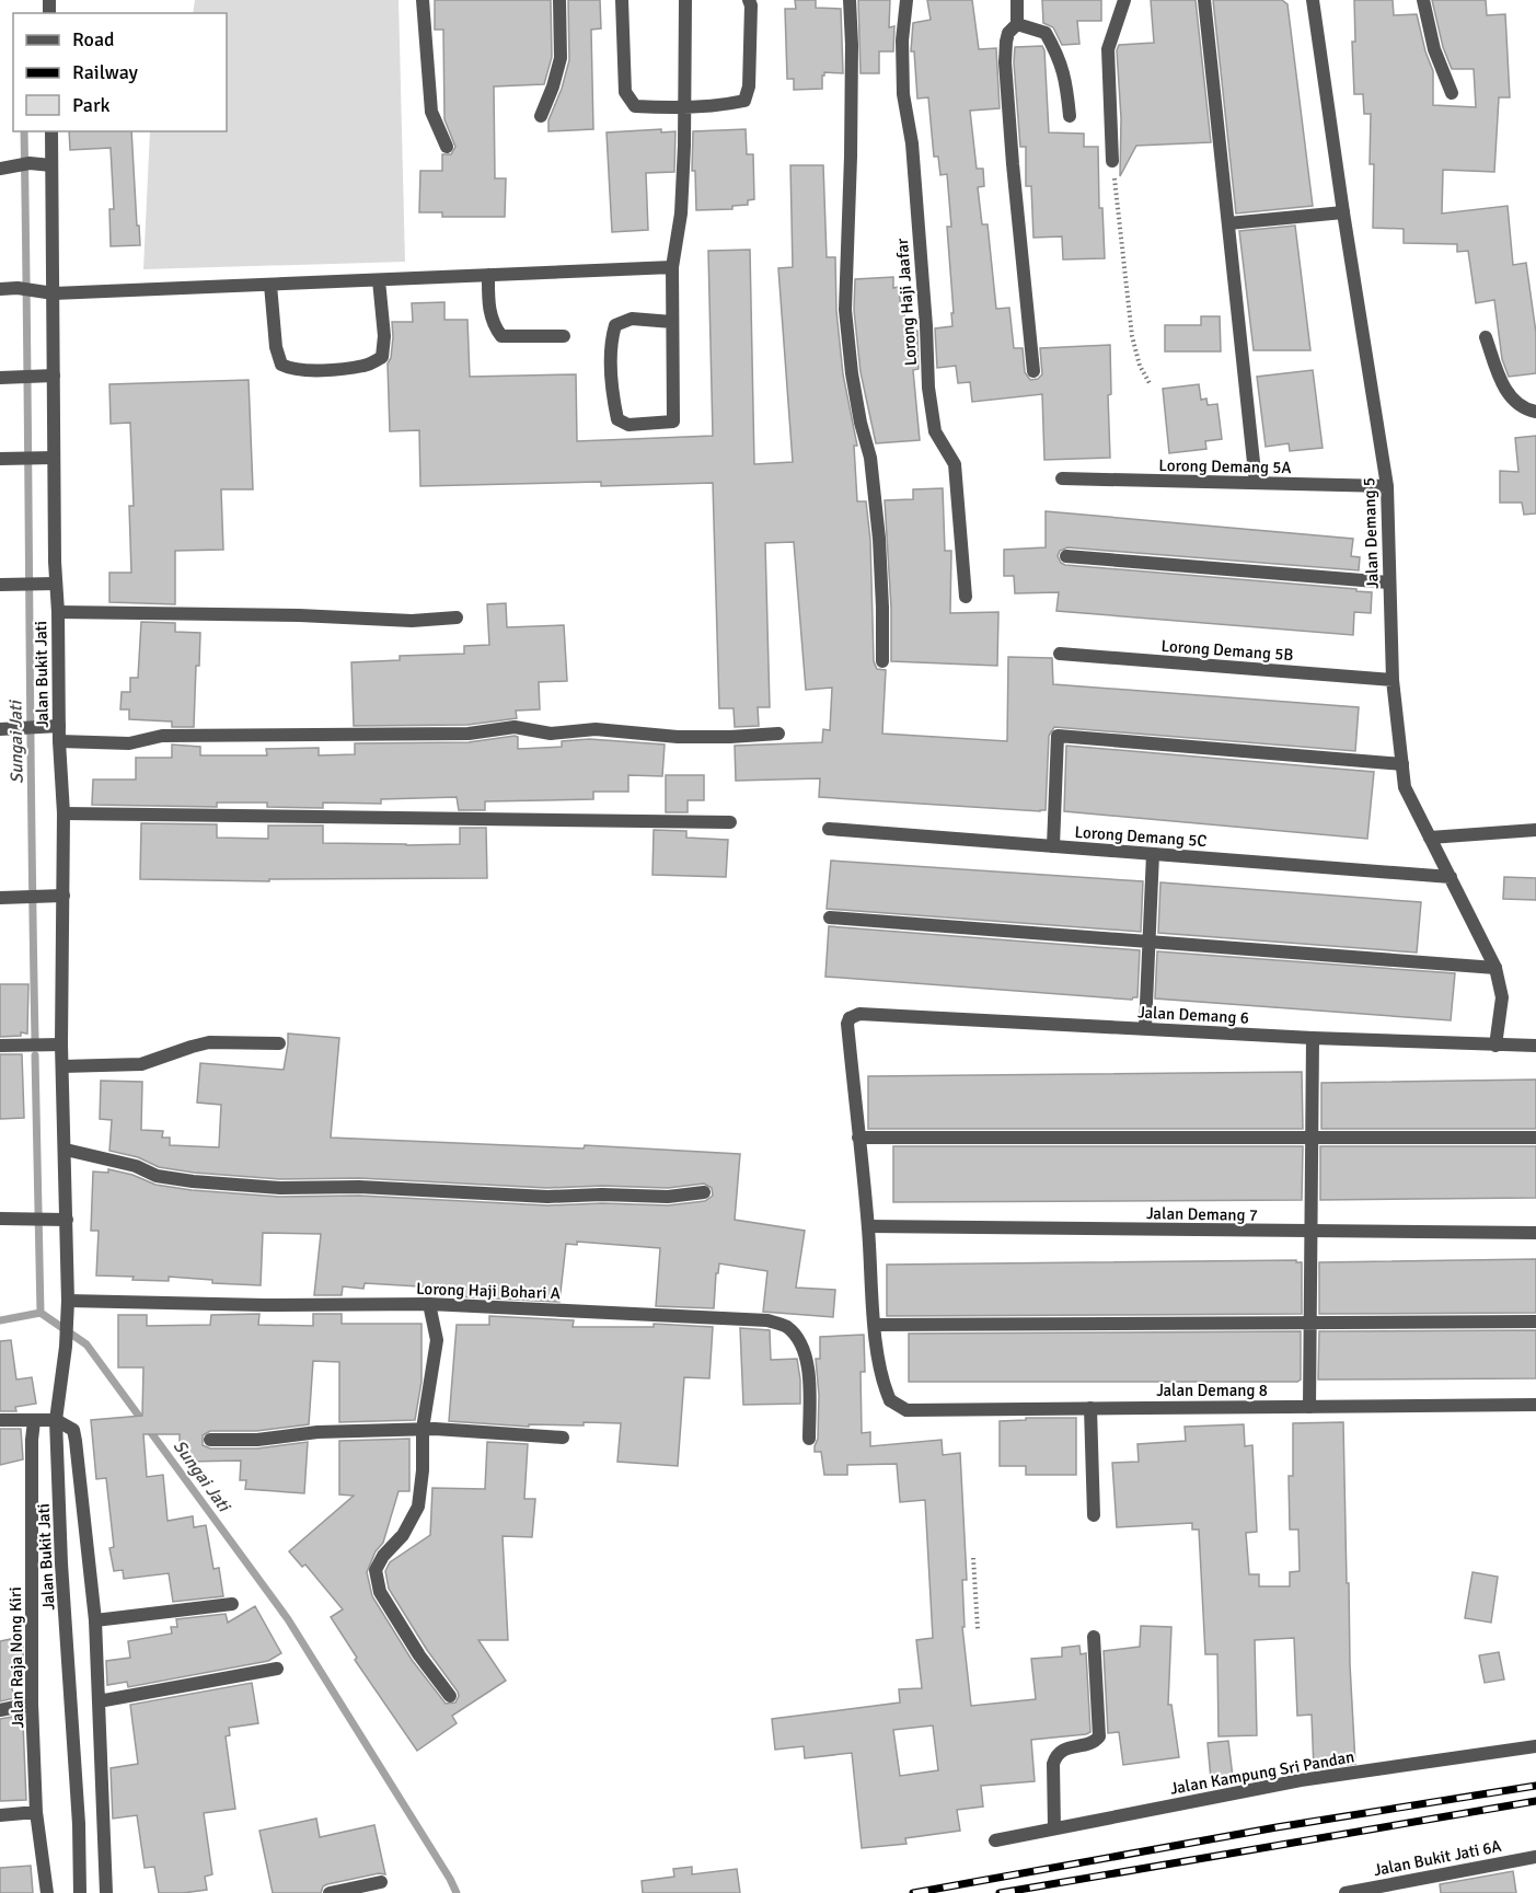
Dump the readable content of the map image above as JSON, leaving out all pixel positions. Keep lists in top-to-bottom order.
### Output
{
  "streets": {
    "street": [
      "Lorong Haji Jaafar",
      "Lorong Demang 5A",
      "Jalan Demang 5",
      "Lorong Demang 5B",
      "Jalan Bukit Jati",
      "Lorong Demang 5C",
      "Jalan Demang 6",
      "Jalan Demang 7",
      "Lorong Haji Bohari A",
      "Jalan Demang 8",
      "Jalan Raja Nong Kiri",
      "Jalan Kampung Sri Pandan",
      "Jalan Bukit Jati 6A"
    ]
  },
  "crossings": [
    ["Lorong Demang 5A", "Jalan Demang 5"],
    ["Jalan Demang 5", "Lorong Demang 5B"],
    ["Jalan Demang 5", "Lorong Demang 5C"],
    ["Jalan Demang 5", "Jalan Demang 6"],
    ["Jalan Bukit Jati", "Lorong Haji Bohari A"]
  ],
  "water": ["Sungai Jati"],
  "legend": ["Road", "Railway", "Park"]
}
